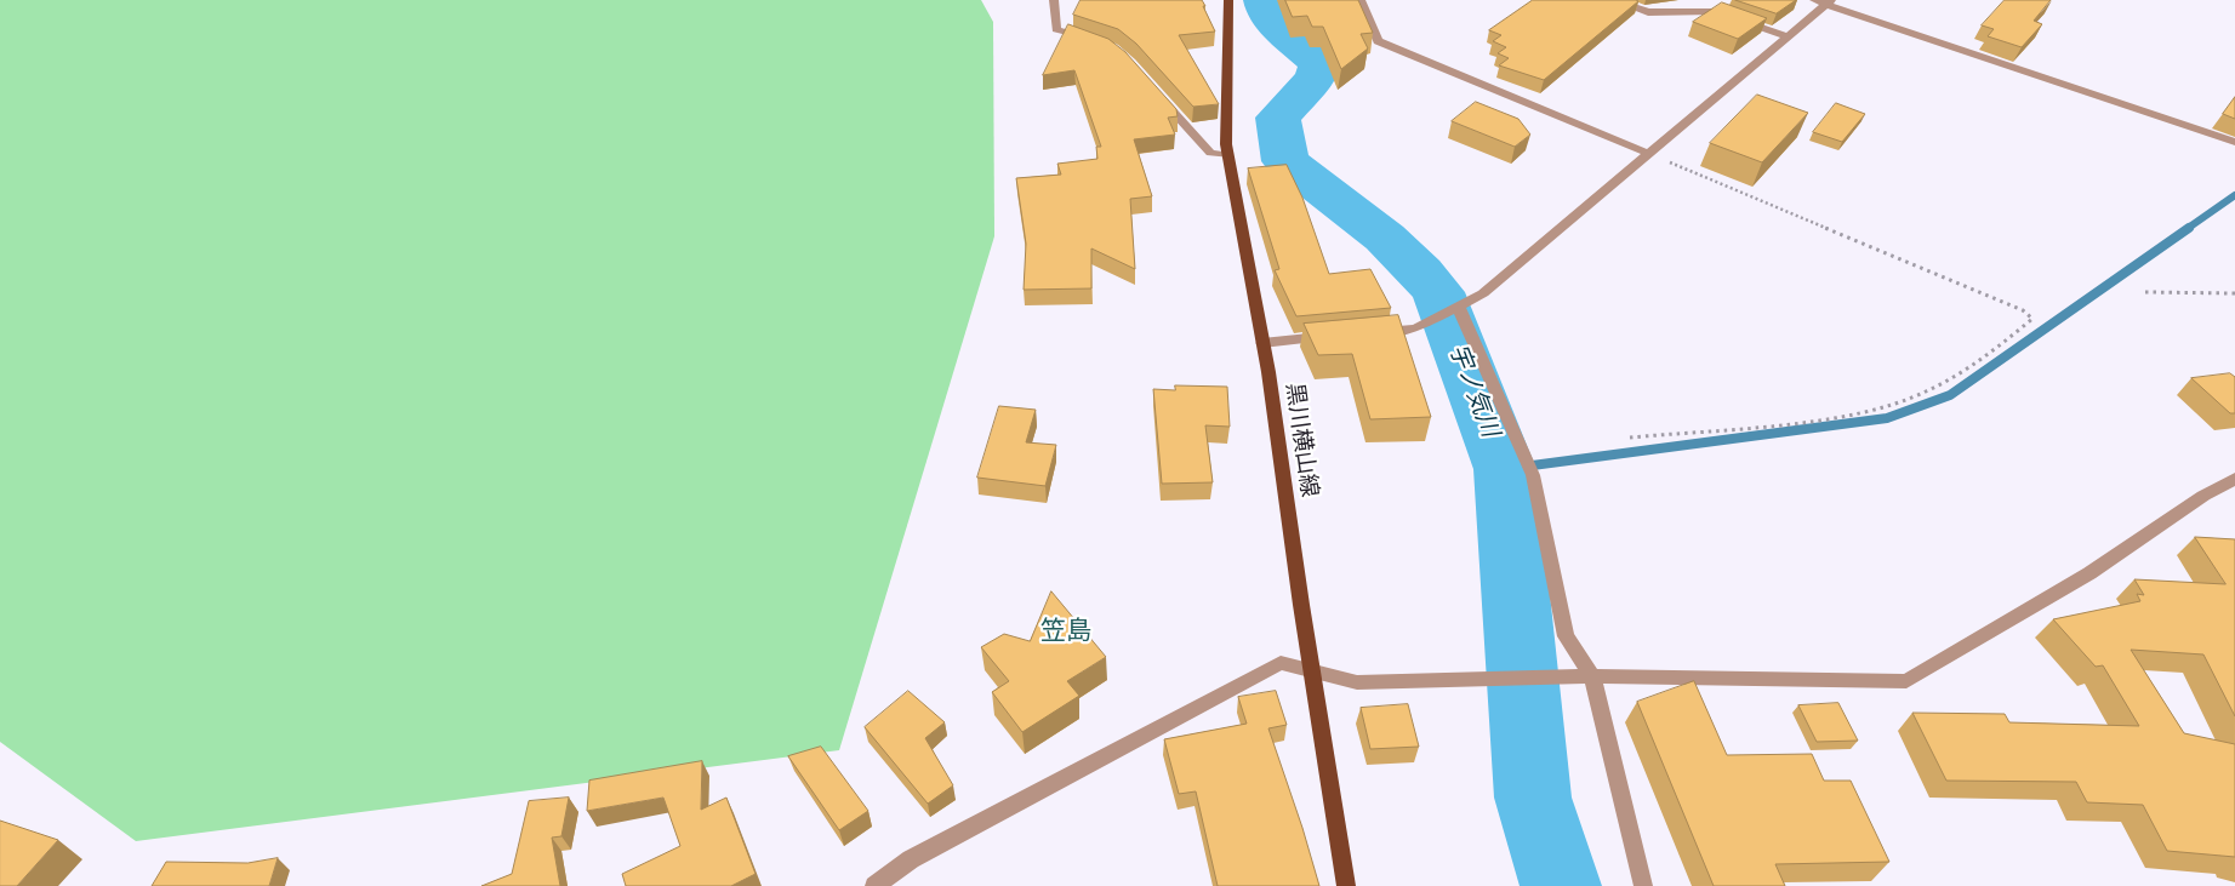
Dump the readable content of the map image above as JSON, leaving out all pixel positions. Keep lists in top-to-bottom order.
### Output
{
  "streets": {
    "main road": ["黒川横山線"]
  },
  "districts": ["笠島"],
  "water": ["宇ノ気川"]
}
